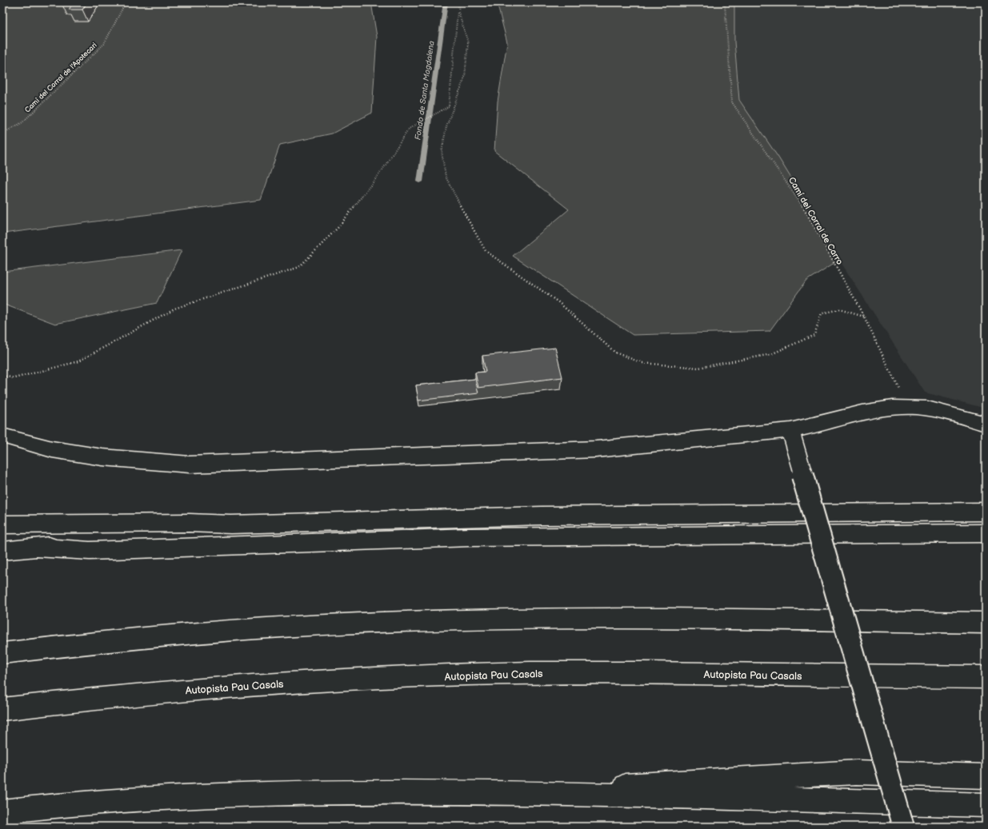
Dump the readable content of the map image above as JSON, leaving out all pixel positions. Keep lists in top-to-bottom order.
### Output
{
  "streets": {
    "main road": ["Autopista Pau Casals"],
    "path": ["Camí del Corral de l'Apotecari", "Camí del Corral de Carro"]
  },
  "water": ["Fondo de Santa Magdalena"]
}
